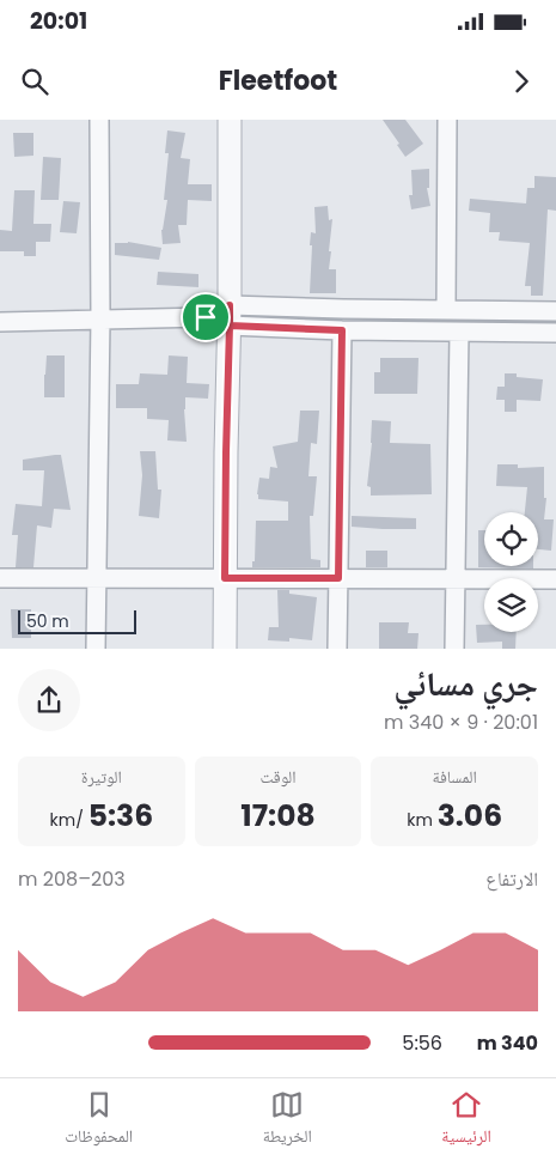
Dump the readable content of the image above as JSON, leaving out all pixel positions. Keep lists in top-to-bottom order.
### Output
{
  "scale_bar": "50 m",
  "page": {
    "status": "20:01",
    "header": "Fleetfoot",
    "scale": "50 m",
    "heading": ["جري مسائي", "20:01 · 9 × 340 m"],
    "stats": [
      ["المسافة", "3.06 km"],
      ["الوقت", "17:08"],
      ["الوتيرة", "5:36 /km"]
    ],
    "chart": ["الارتفاع", "203–208 m"],
    "list": [
      {
        "name": "340 m",
        "note": "5:56"
      }
    ],
    "tabs": ["الرئيسية", "الخريطة", "المحفوظات"]
  }
}
